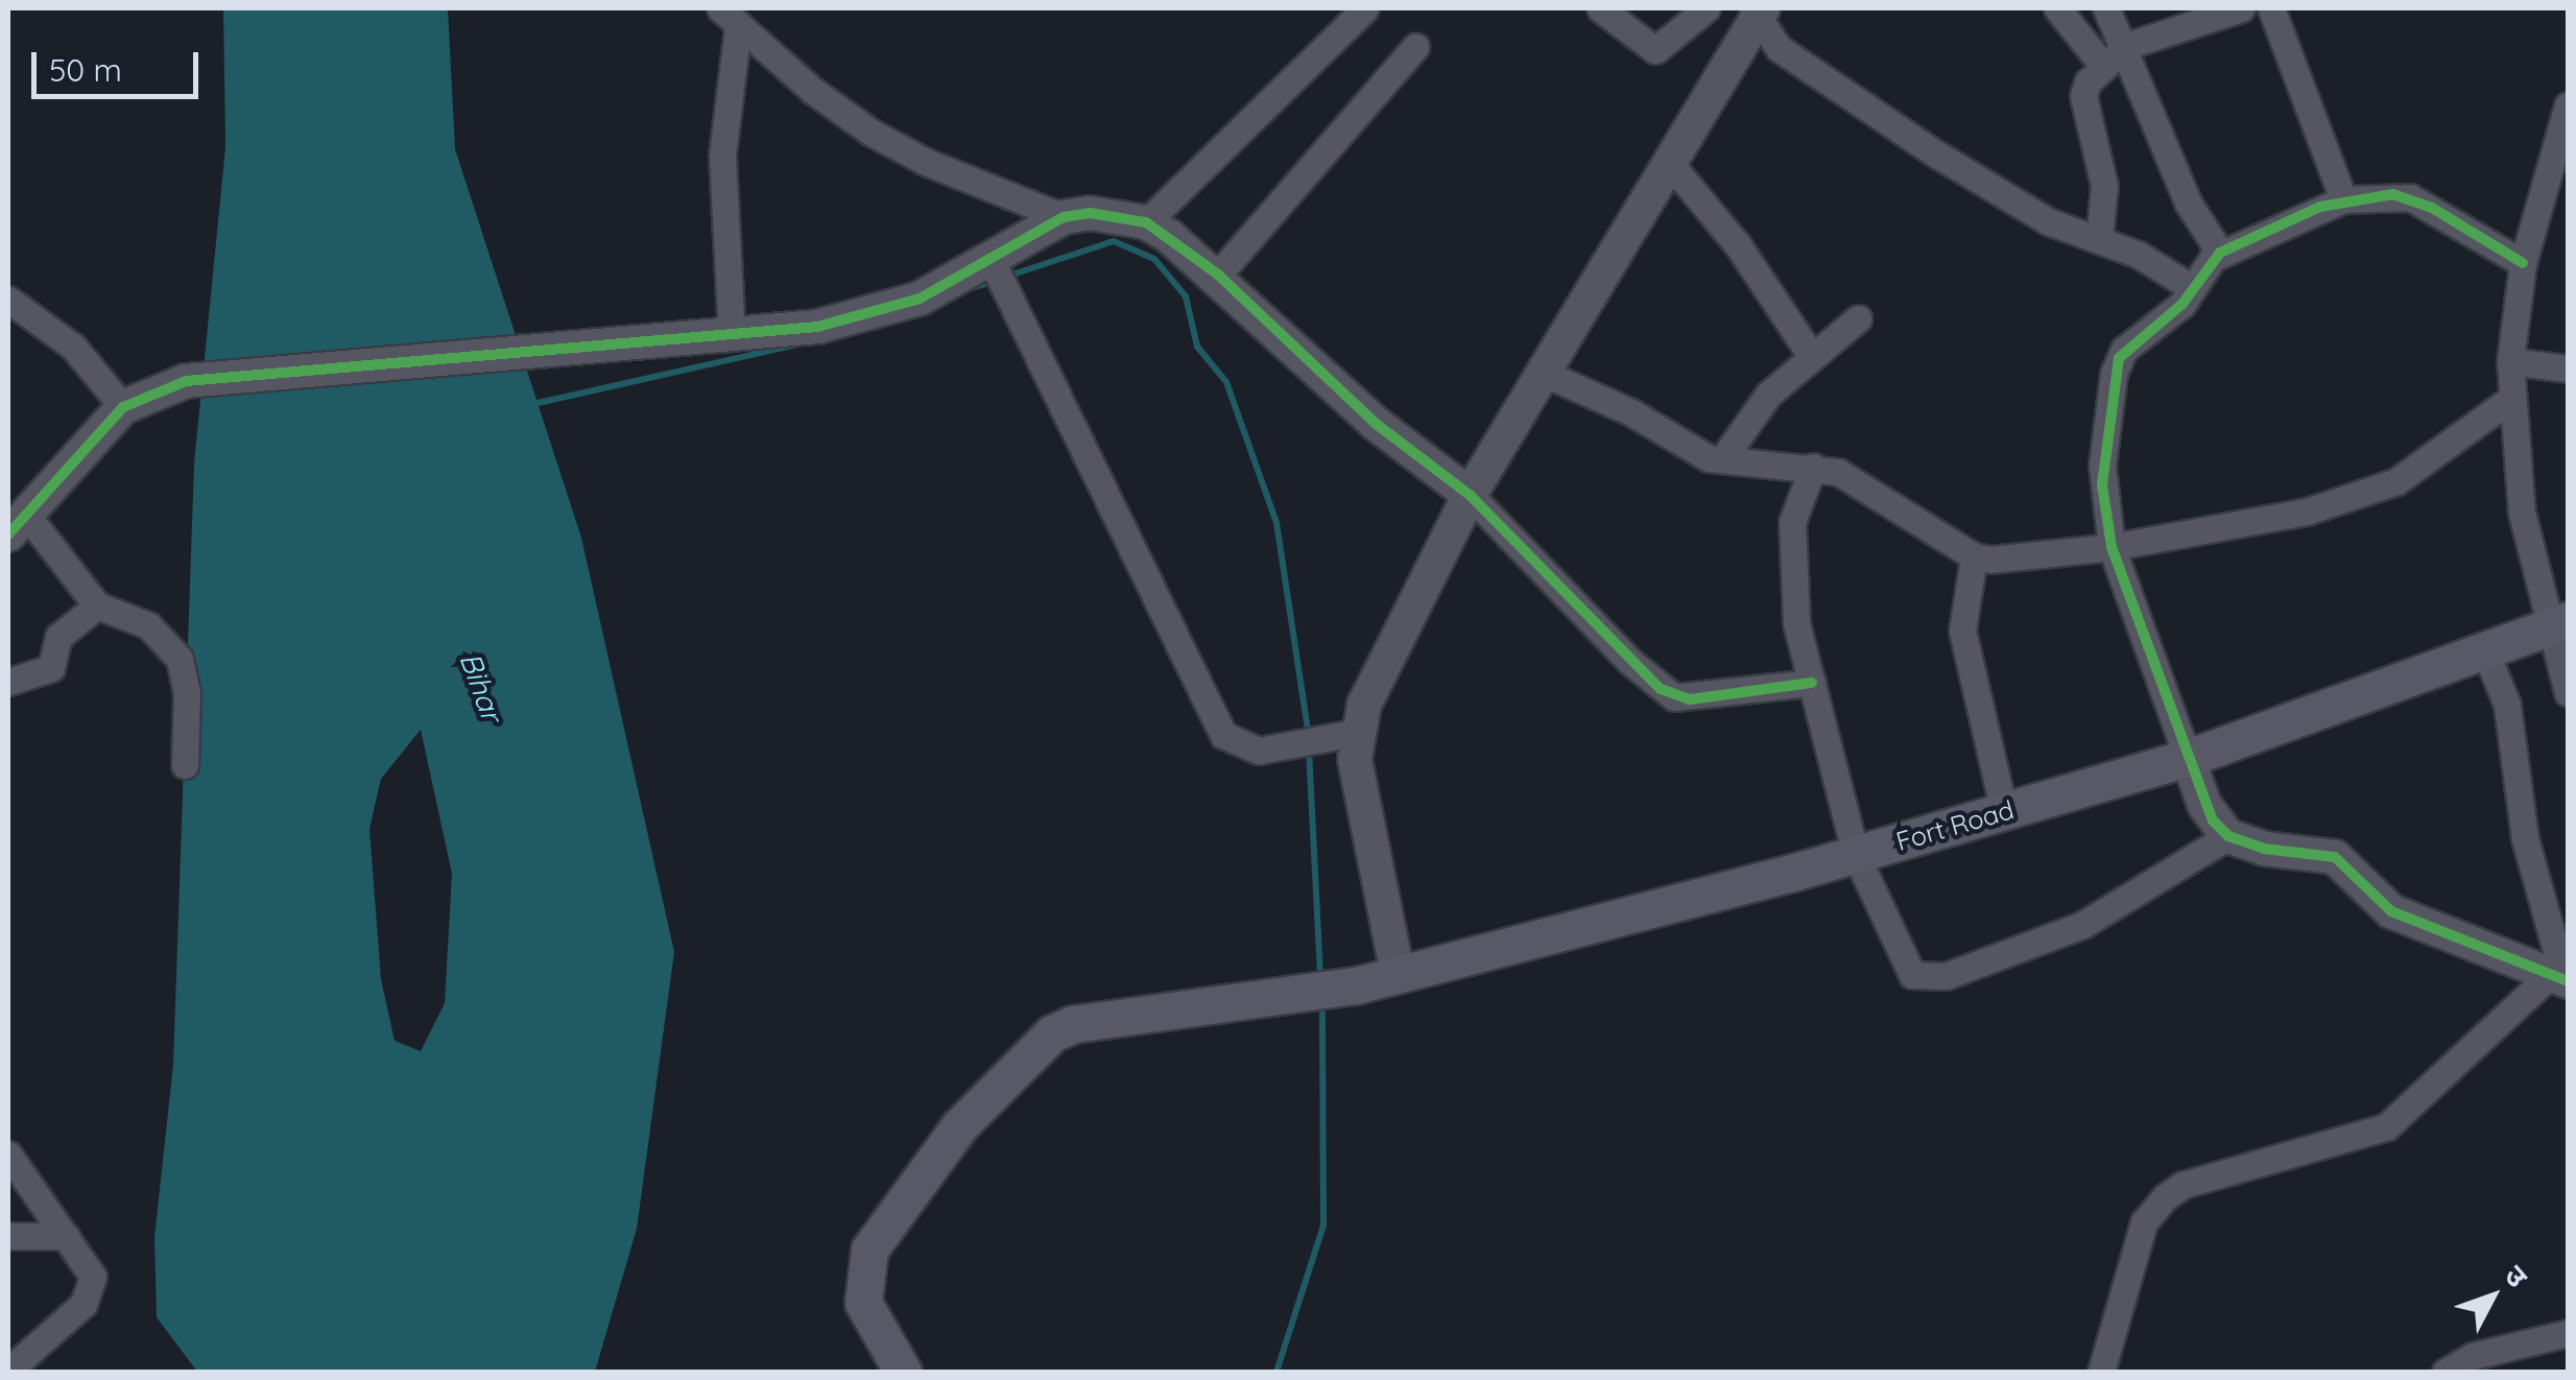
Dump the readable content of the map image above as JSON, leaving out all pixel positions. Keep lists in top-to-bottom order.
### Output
{
  "streets": {
    "main road": ["Fort Road"]
  },
  "water": ["Bihar"],
  "scale_bar": "50 m",
  "north": "top right"
}
